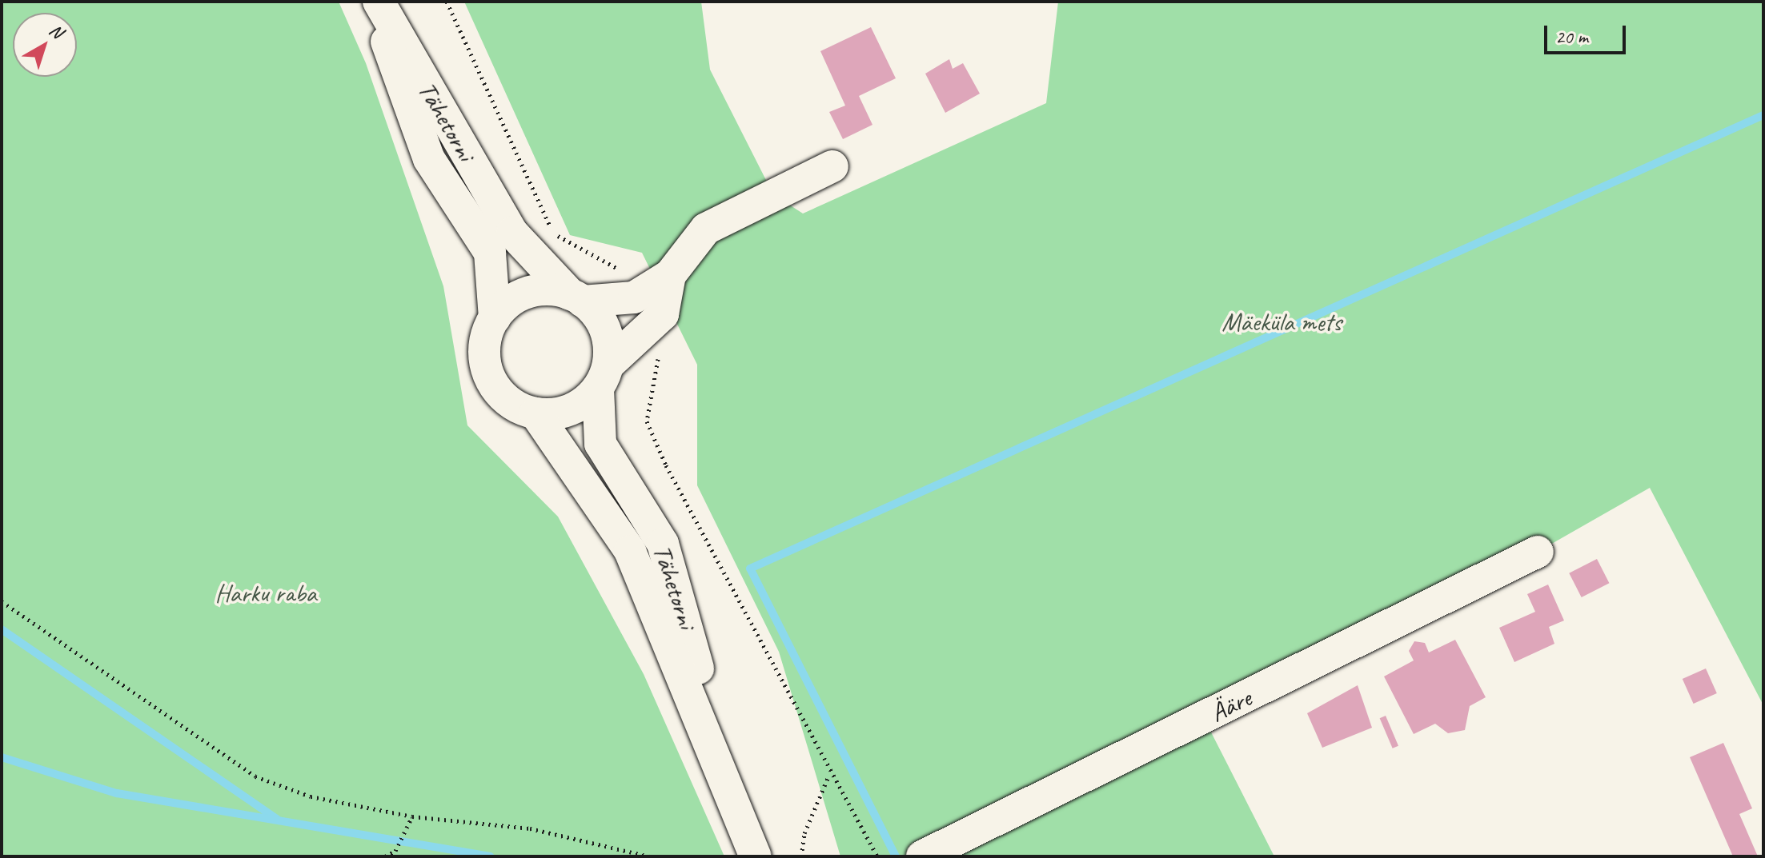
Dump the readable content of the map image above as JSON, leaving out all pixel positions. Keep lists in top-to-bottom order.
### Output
{
  "streets": {
    "street": ["Tähetorni", "Ääre"]
  },
  "parks": ["Mäeküla mets", "Harku raba"],
  "scale_bar": "20 m",
  "north": "top right"
}
